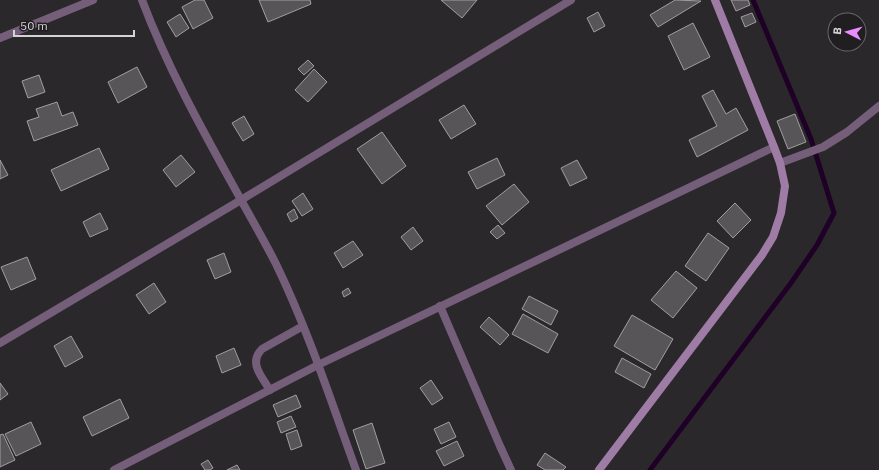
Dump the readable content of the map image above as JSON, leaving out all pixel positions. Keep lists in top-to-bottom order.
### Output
{
  "scale_bar": "50 m",
  "north": "left"
}
